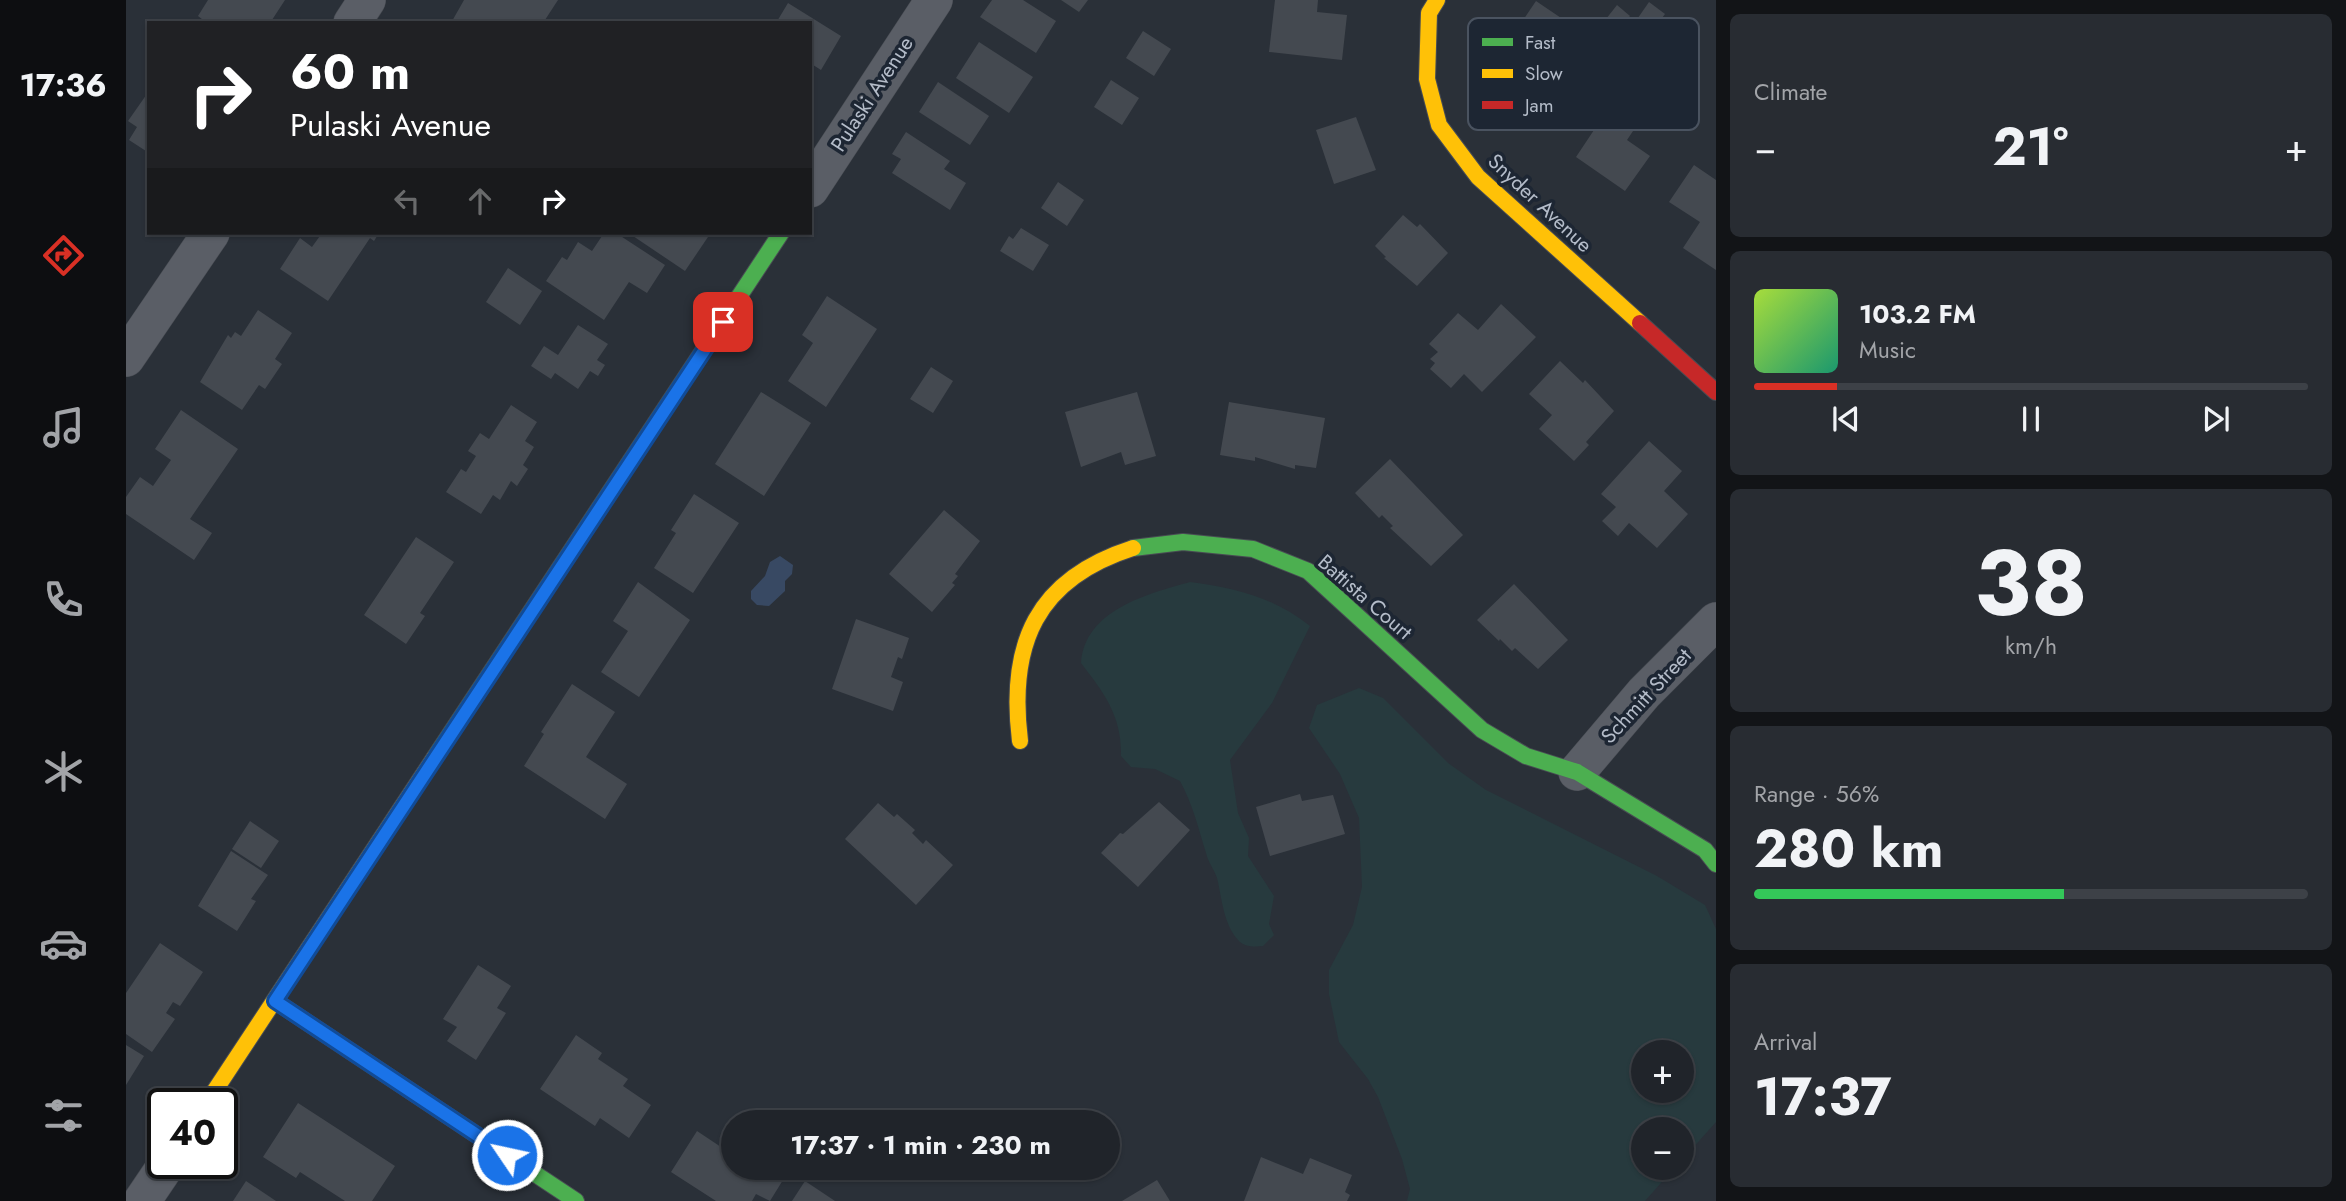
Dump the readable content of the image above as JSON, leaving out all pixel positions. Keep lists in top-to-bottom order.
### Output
{
  "streets": {
    "street": [
      "Pulaski Avenue",
      "Snyder Avenue",
      "Battista Court",
      "Schmitt Street"
    ]
  },
  "crossings": [
    ["Battista Court", "Schmitt Street"]
  ],
  "legend": ["Fast", "Slow", "Jam"],
  "page": {
    "tabs": "17:36",
    "tile": [
      "Climate",
      ["38", "km/h"],
      ["Range · 56%", "280 km"],
      ["Arrival", "17:37"]
    ],
    "turn": ["60 m", "Pulaski Avenue"],
    "heat": ["−", "21°", "+"],
    "song": ["103.2 FM", "Music"],
    "map_buttons": ["+", "−"],
    "limit": "40",
    "trip": "17:37 · 1 min · 230 m"
  }
}
